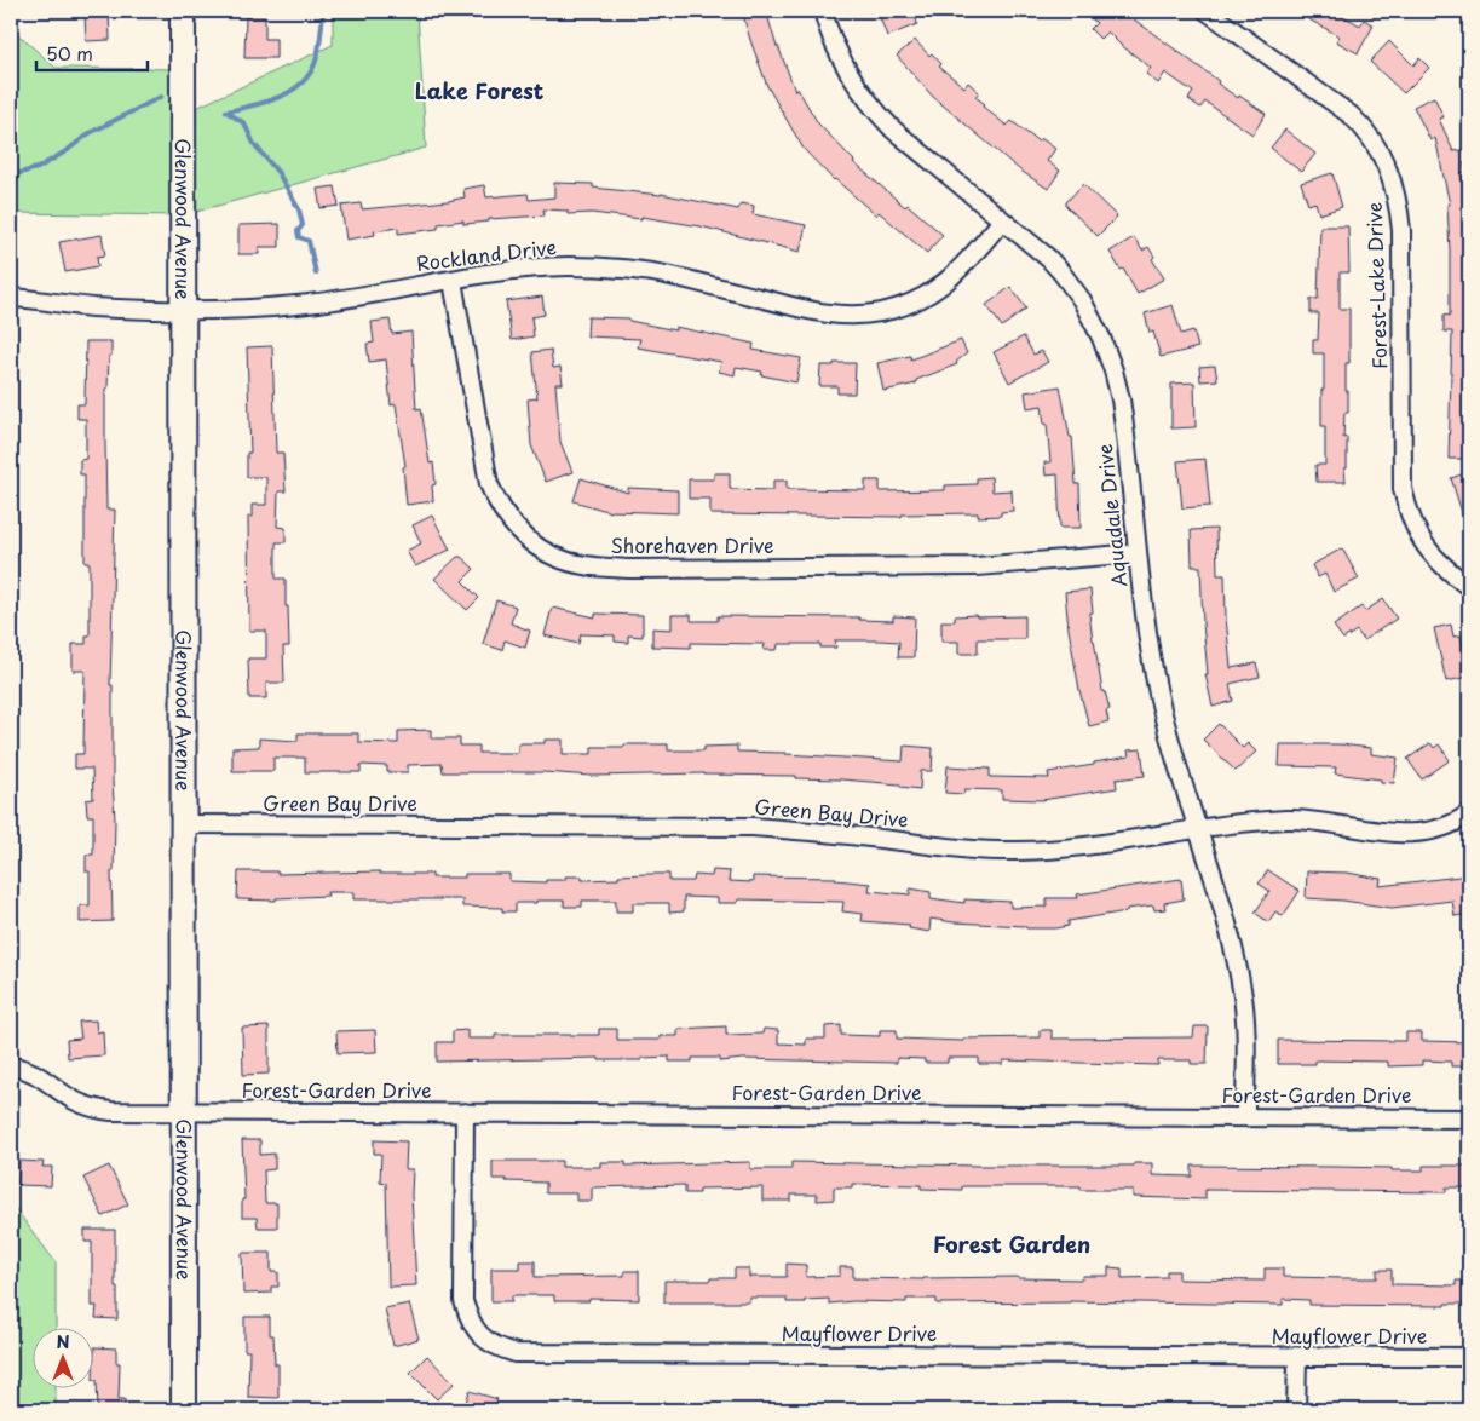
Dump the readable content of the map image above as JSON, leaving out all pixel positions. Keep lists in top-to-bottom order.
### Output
{
  "streets": {
    "street": [
      "Glenwood Avenue",
      "Rockland Drive",
      "Forest-Lake Drive",
      "Aquadale Drive",
      "Shorehaven Drive",
      "Green Bay Drive",
      "Forest-Garden Drive",
      "Mayflower Drive"
    ]
  },
  "crossings": [
    ["Glenwood Avenue", "Rockland Drive"],
    ["Glenwood Avenue", "Green Bay Drive"],
    ["Glenwood Avenue", "Forest-Garden Drive"],
    ["Rockland Drive", "Aquadale Drive"],
    ["Rockland Drive", "Shorehaven Drive"],
    ["Aquadale Drive", "Shorehaven Drive"],
    ["Aquadale Drive", "Green Bay Drive"],
    ["Aquadale Drive", "Forest-Garden Drive"],
    ["Forest-Garden Drive", "Mayflower Drive"]
  ],
  "districts": ["Lake Forest", "Forest Garden"],
  "scale_bar": "50 m",
  "north": "top"
}
